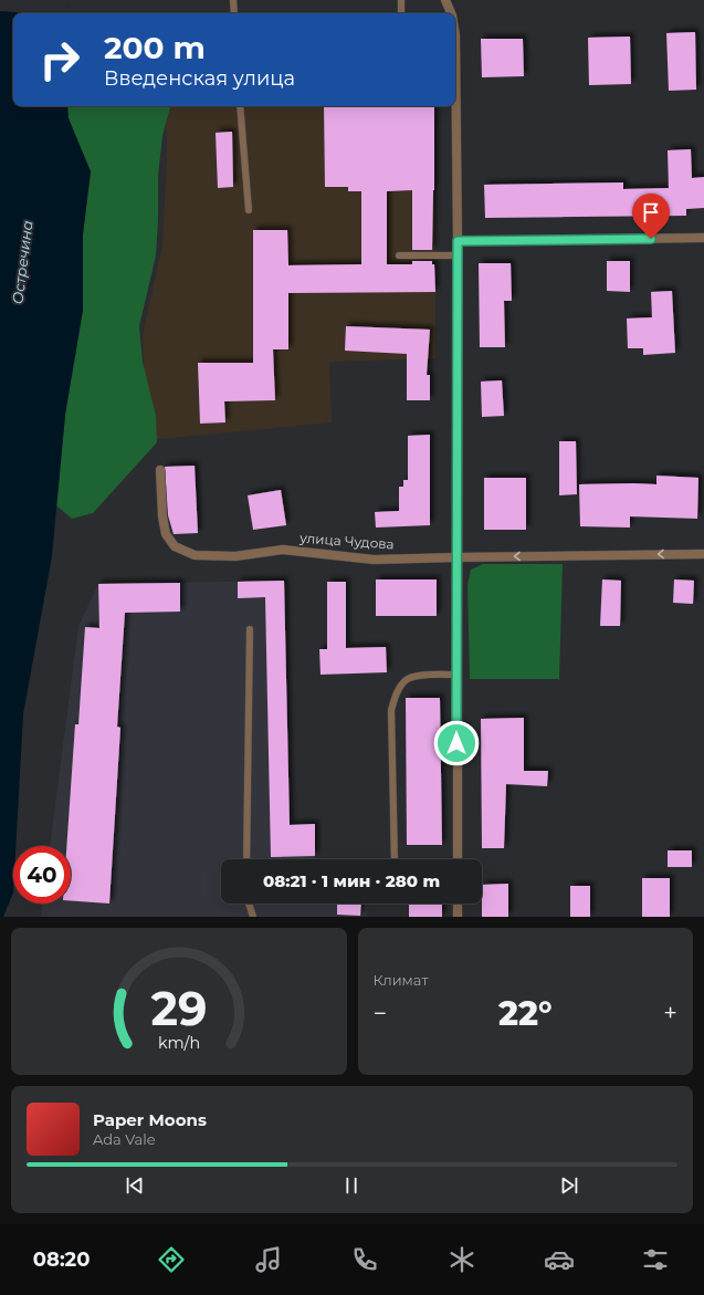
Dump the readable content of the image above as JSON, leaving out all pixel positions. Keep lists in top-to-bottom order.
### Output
{
  "streets": {
    "street": ["улица Чудова"]
  },
  "one_way": ["улица Чудова"],
  "water": ["Остречина"],
  "page": {
    "turn": ["200 m", "Введенская улица"],
    "limit": "40",
    "trip": "08:21 · 1 мин · 280 m",
    "tile": "Климат",
    "heat": ["−", "22°", "+"],
    "song": ["Paper Moons", "Ada Vale"],
    "tabs": "08:20",
    "gauge": ["29", "km/h"]
  }
}
